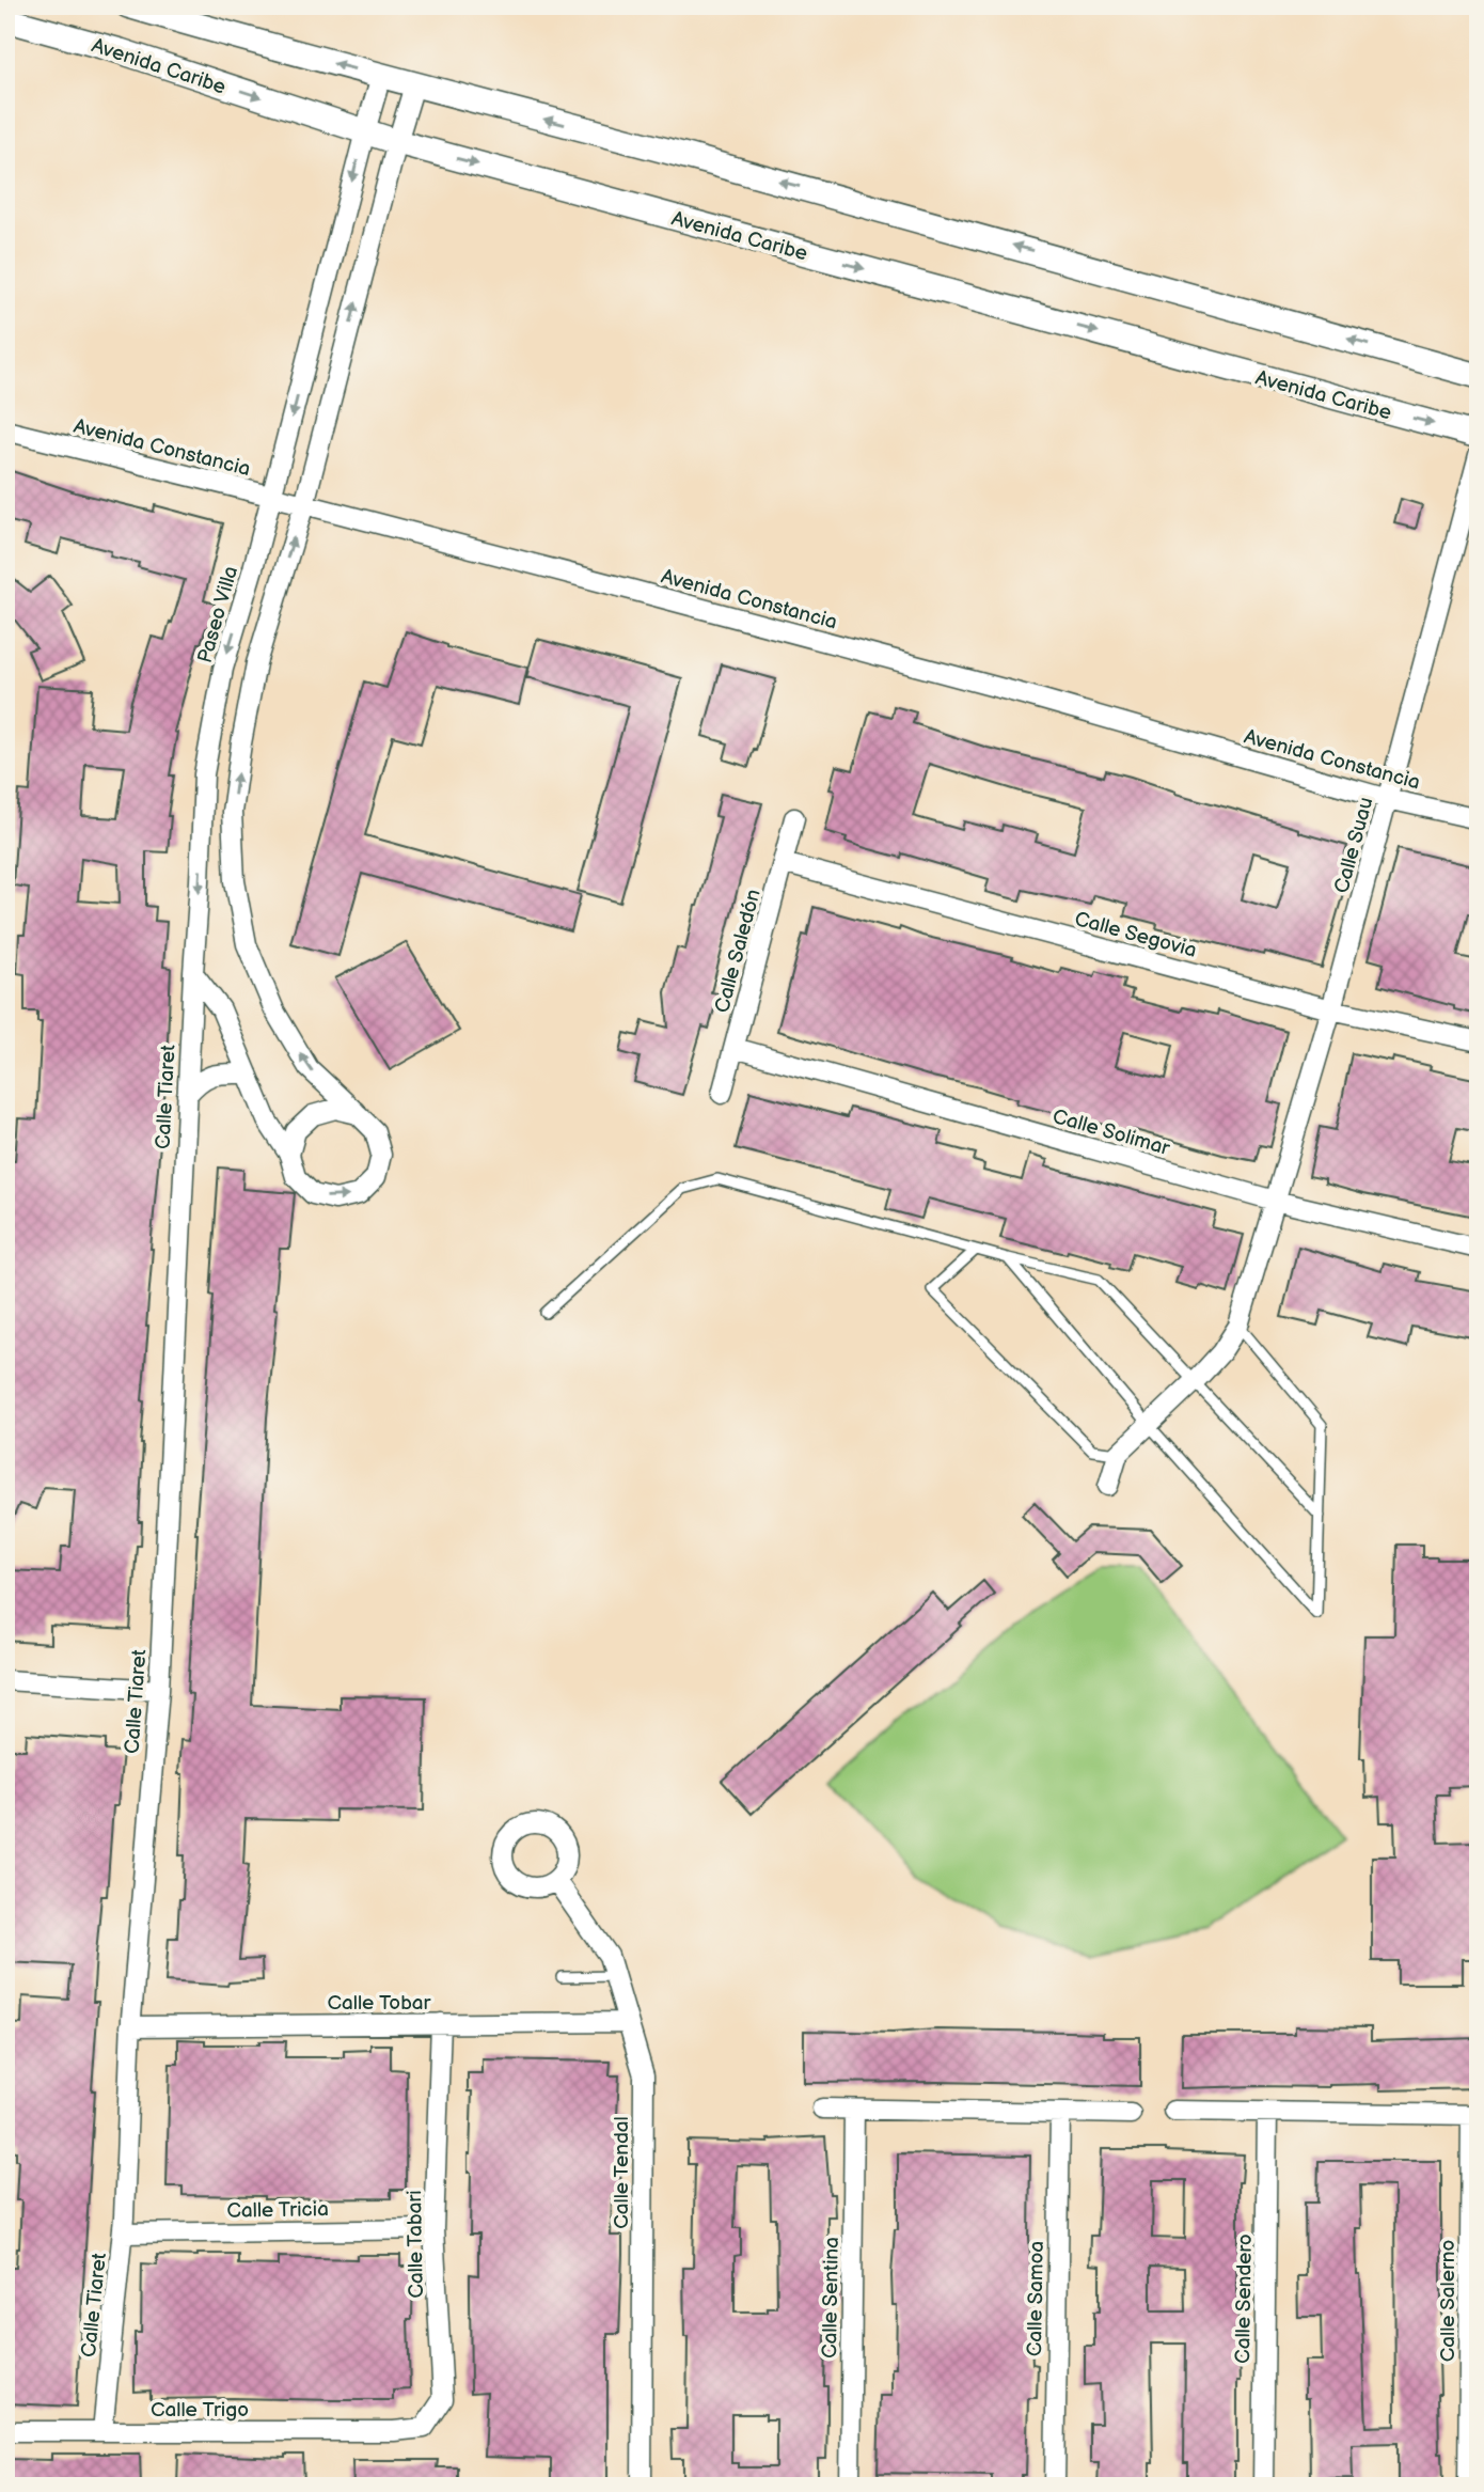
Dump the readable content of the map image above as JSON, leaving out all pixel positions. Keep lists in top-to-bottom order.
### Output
{
  "streets": {
    "street": [
      "Avenida Caribe",
      "Avenida Constancia",
      "Paseo Villa",
      "Calle Suau",
      "Calle Segovia",
      "Calle Saledón",
      "Calle Tiaret",
      "Calle Solimar",
      "Calle Tobar",
      "Calle Tendal",
      "Calle Tricia",
      "Calle Tabari",
      "Calle Sentina",
      "Calle Samoa",
      "Calle Sendero",
      "Calle Salerno",
      "Calle Trigo"
    ]
  },
  "crossings": [
    ["Avenida Caribe", "Paseo Villa"],
    ["Avenida Constancia", "Paseo Villa"],
    ["Avenida Constancia", "Calle Suau"],
    ["Paseo Villa", "Calle Tiaret"],
    ["Calle Suau", "Calle Segovia"],
    ["Calle Suau", "Calle Solimar"],
    ["Calle Segovia", "Calle Saledón"],
    ["Calle Saledón", "Calle Solimar"],
    ["Calle Tiaret", "Calle Tobar"],
    ["Calle Tiaret", "Calle Tricia"],
    ["Calle Tiaret", "Calle Trigo"],
    ["Calle Tobar", "Calle Tendal"],
    ["Calle Tobar", "Calle Tabari"],
    ["Calle Tricia", "Calle Tabari"],
    ["Calle Tabari", "Calle Trigo"]
  ]
}
